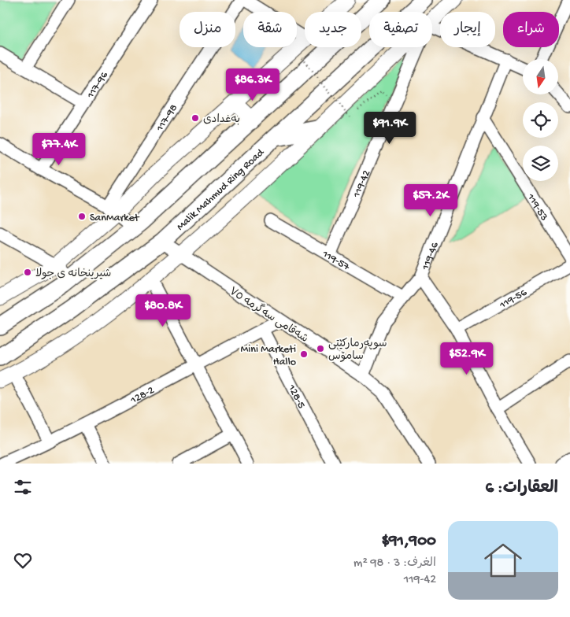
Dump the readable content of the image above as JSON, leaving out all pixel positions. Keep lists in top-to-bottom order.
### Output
{
  "streets": {
    "highway": ["Malik Mahmud Ring Road"],
    "street": [
      "117-96",
      "117-98",
      "119-42",
      "119-53",
      "119-46",
      "119-57",
      "119-56",
      "شەقامی سەگرمە ٧٥",
      "128-2",
      "128-5"
    ]
  },
  "crossings": [
    ["119-42", "119-57"],
    ["Malik Mahmud Ring Road", "شەقامی سەگرمە ٧٥"],
    ["119-53", "119-46"],
    ["119-46", "119-57"],
    ["119-46", "شەقامی سەگرمە ٧٥"],
    ["شەقامی سەگرمە ٧٥", "128-2"],
    ["128-2", "128-5"]
  ],
  "places": [
    "بەغدادی",
    "SanMarket",
    "شیرینخانه ی جولا",
    "سوپەرمارکێتی سامۆس",
    "Mini Marketi Hallo"
  ],
  "north": "bottom",
  "page": {
    "chip": [
      "شراء",
      "إيجار",
      "تصفية",
      "جديد",
      "شقة",
      "منزل"
    ],
    "price": [
      "$86.3K",
      "$91.9K",
      "$77.4K",
      "$57.2K",
      "$80.8K",
      "$52.9K"
    ],
    "heading": "العقارات: 6",
    "list": [
      {
        "name": "$91,900",
        "note": "الغرف: 3 · 98 m² · 119-42"
      }
    ]
  }
}
